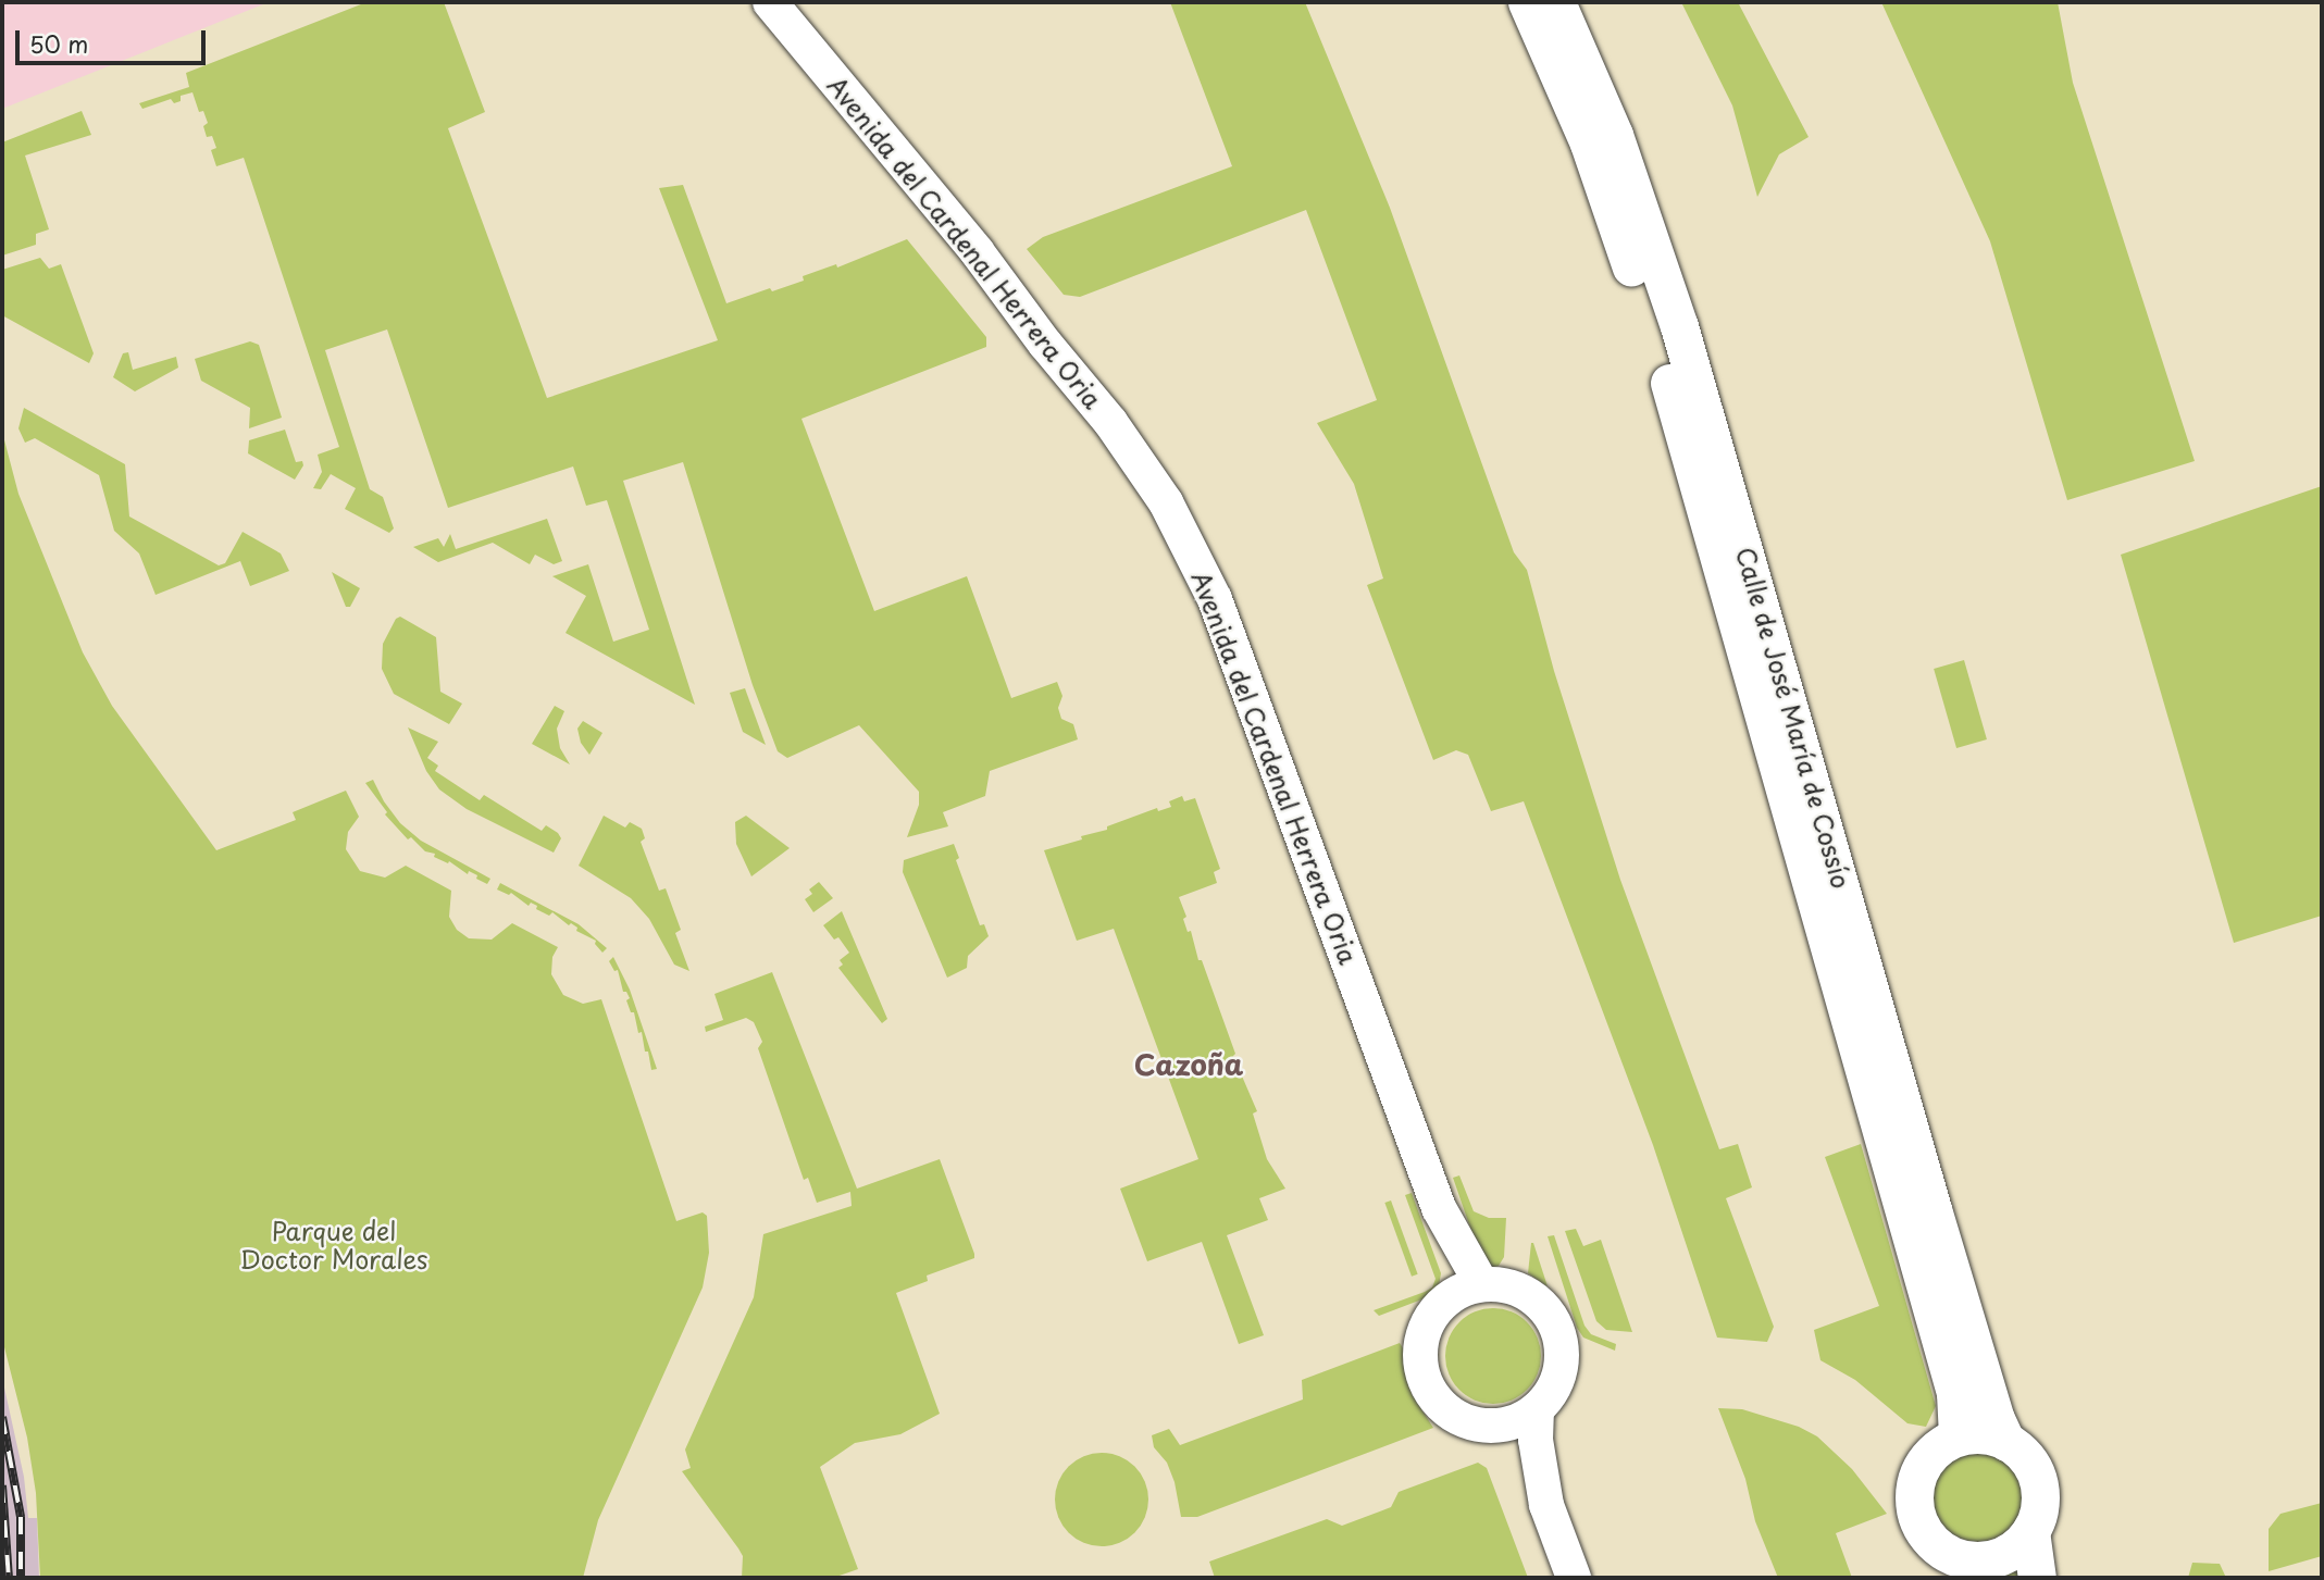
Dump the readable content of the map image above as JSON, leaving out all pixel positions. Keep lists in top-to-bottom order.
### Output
{
  "streets": {
    "main road": ["Avenida del Cardenal Herrera Oria", "Calle de José María de Cossío"]
  },
  "districts": ["Cazoña"],
  "parks": ["Parque del Doctor Morales"],
  "scale_bar": "50 m"
}
